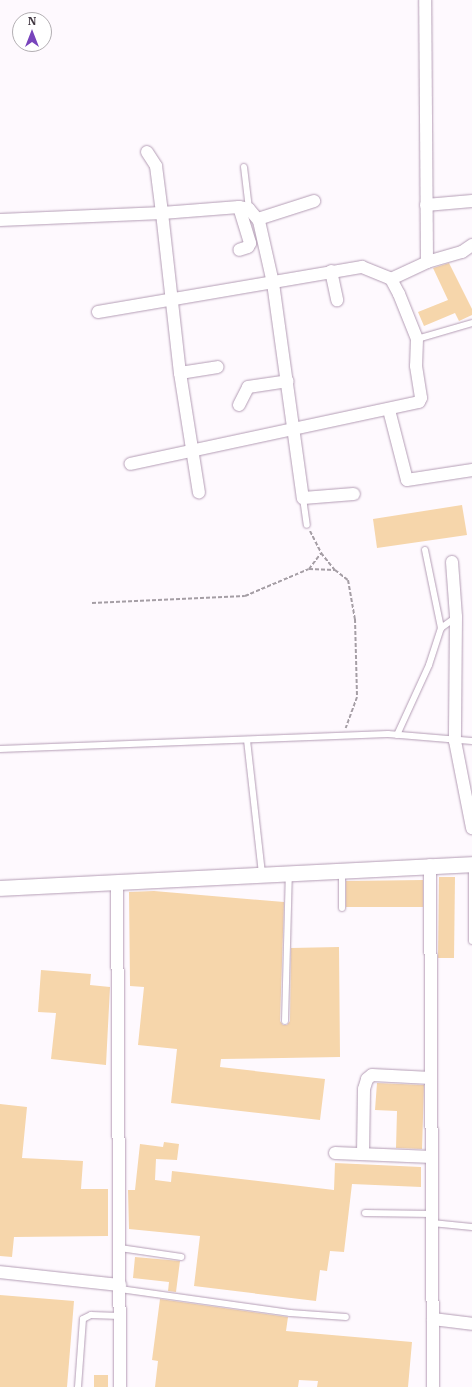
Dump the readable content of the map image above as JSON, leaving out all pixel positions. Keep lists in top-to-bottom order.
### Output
{
  "north": "top"
}
